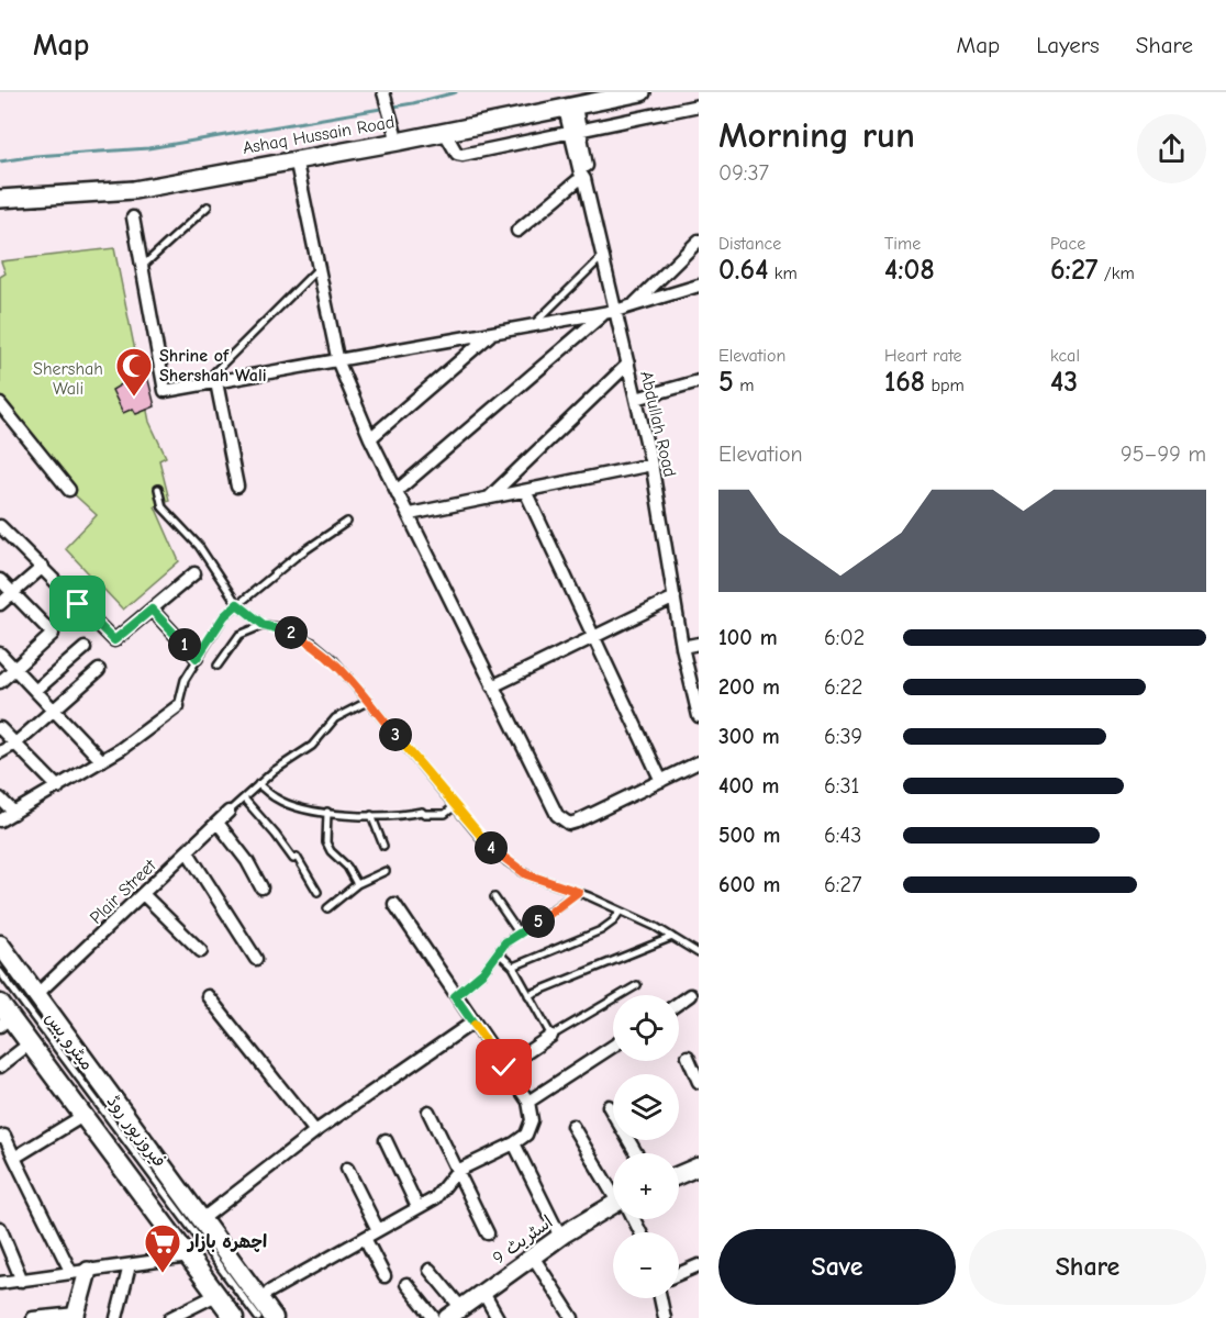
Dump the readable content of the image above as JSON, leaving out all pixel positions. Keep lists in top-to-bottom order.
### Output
{
  "streets": {
    "main road": ["Ashaq Hussain Road", "فیروزپور روڈ", "اسٹریٹ 9"],
    "street": ["Abdullah Road", "Plair Street"],
    "lane": ["میٹرو بس"]
  },
  "crossings": [
    ["Ashaq Hussain Road", "Abdullah Road"],
    ["Plair Street", "فیروزپور روڈ"]
  ],
  "parks": ["Shershah Wali"],
  "places": {
    "mosque": ["Shrine of Shershah Wali"],
    "supermarket": ["اچھرہ بازار"]
  },
  "page": {
    "header": "Map",
    "nav": ["Map", "Layers", "Share"],
    "heading": ["Morning run", "09:37"],
    "stats": [
      ["Distance", "0.64 km"],
      ["Time", "4:08"],
      ["Pace", "6:27 /km"],
      ["Elevation", "5 m"],
      ["Heart rate", "168 bpm"],
      ["kcal", "43"]
    ],
    "chart": ["Elevation", "95–99 m"],
    "list": [
      {
        "name": "100 m",
        "note": "6:02"
      },
      {
        "name": "200 m",
        "note": "6:22"
      },
      {
        "name": "300 m",
        "note": "6:39"
      },
      {
        "name": "400 m",
        "note": "6:31"
      },
      {
        "name": "500 m",
        "note": "6:43"
      },
      {
        "name": "600 m",
        "note": "6:27"
      }
    ],
    "pins": [
      "2",
      "1",
      "3",
      "4",
      "5"
    ],
    "map_buttons": ["+", "−"],
    "buttons": ["Save", "Share"]
  }
}
